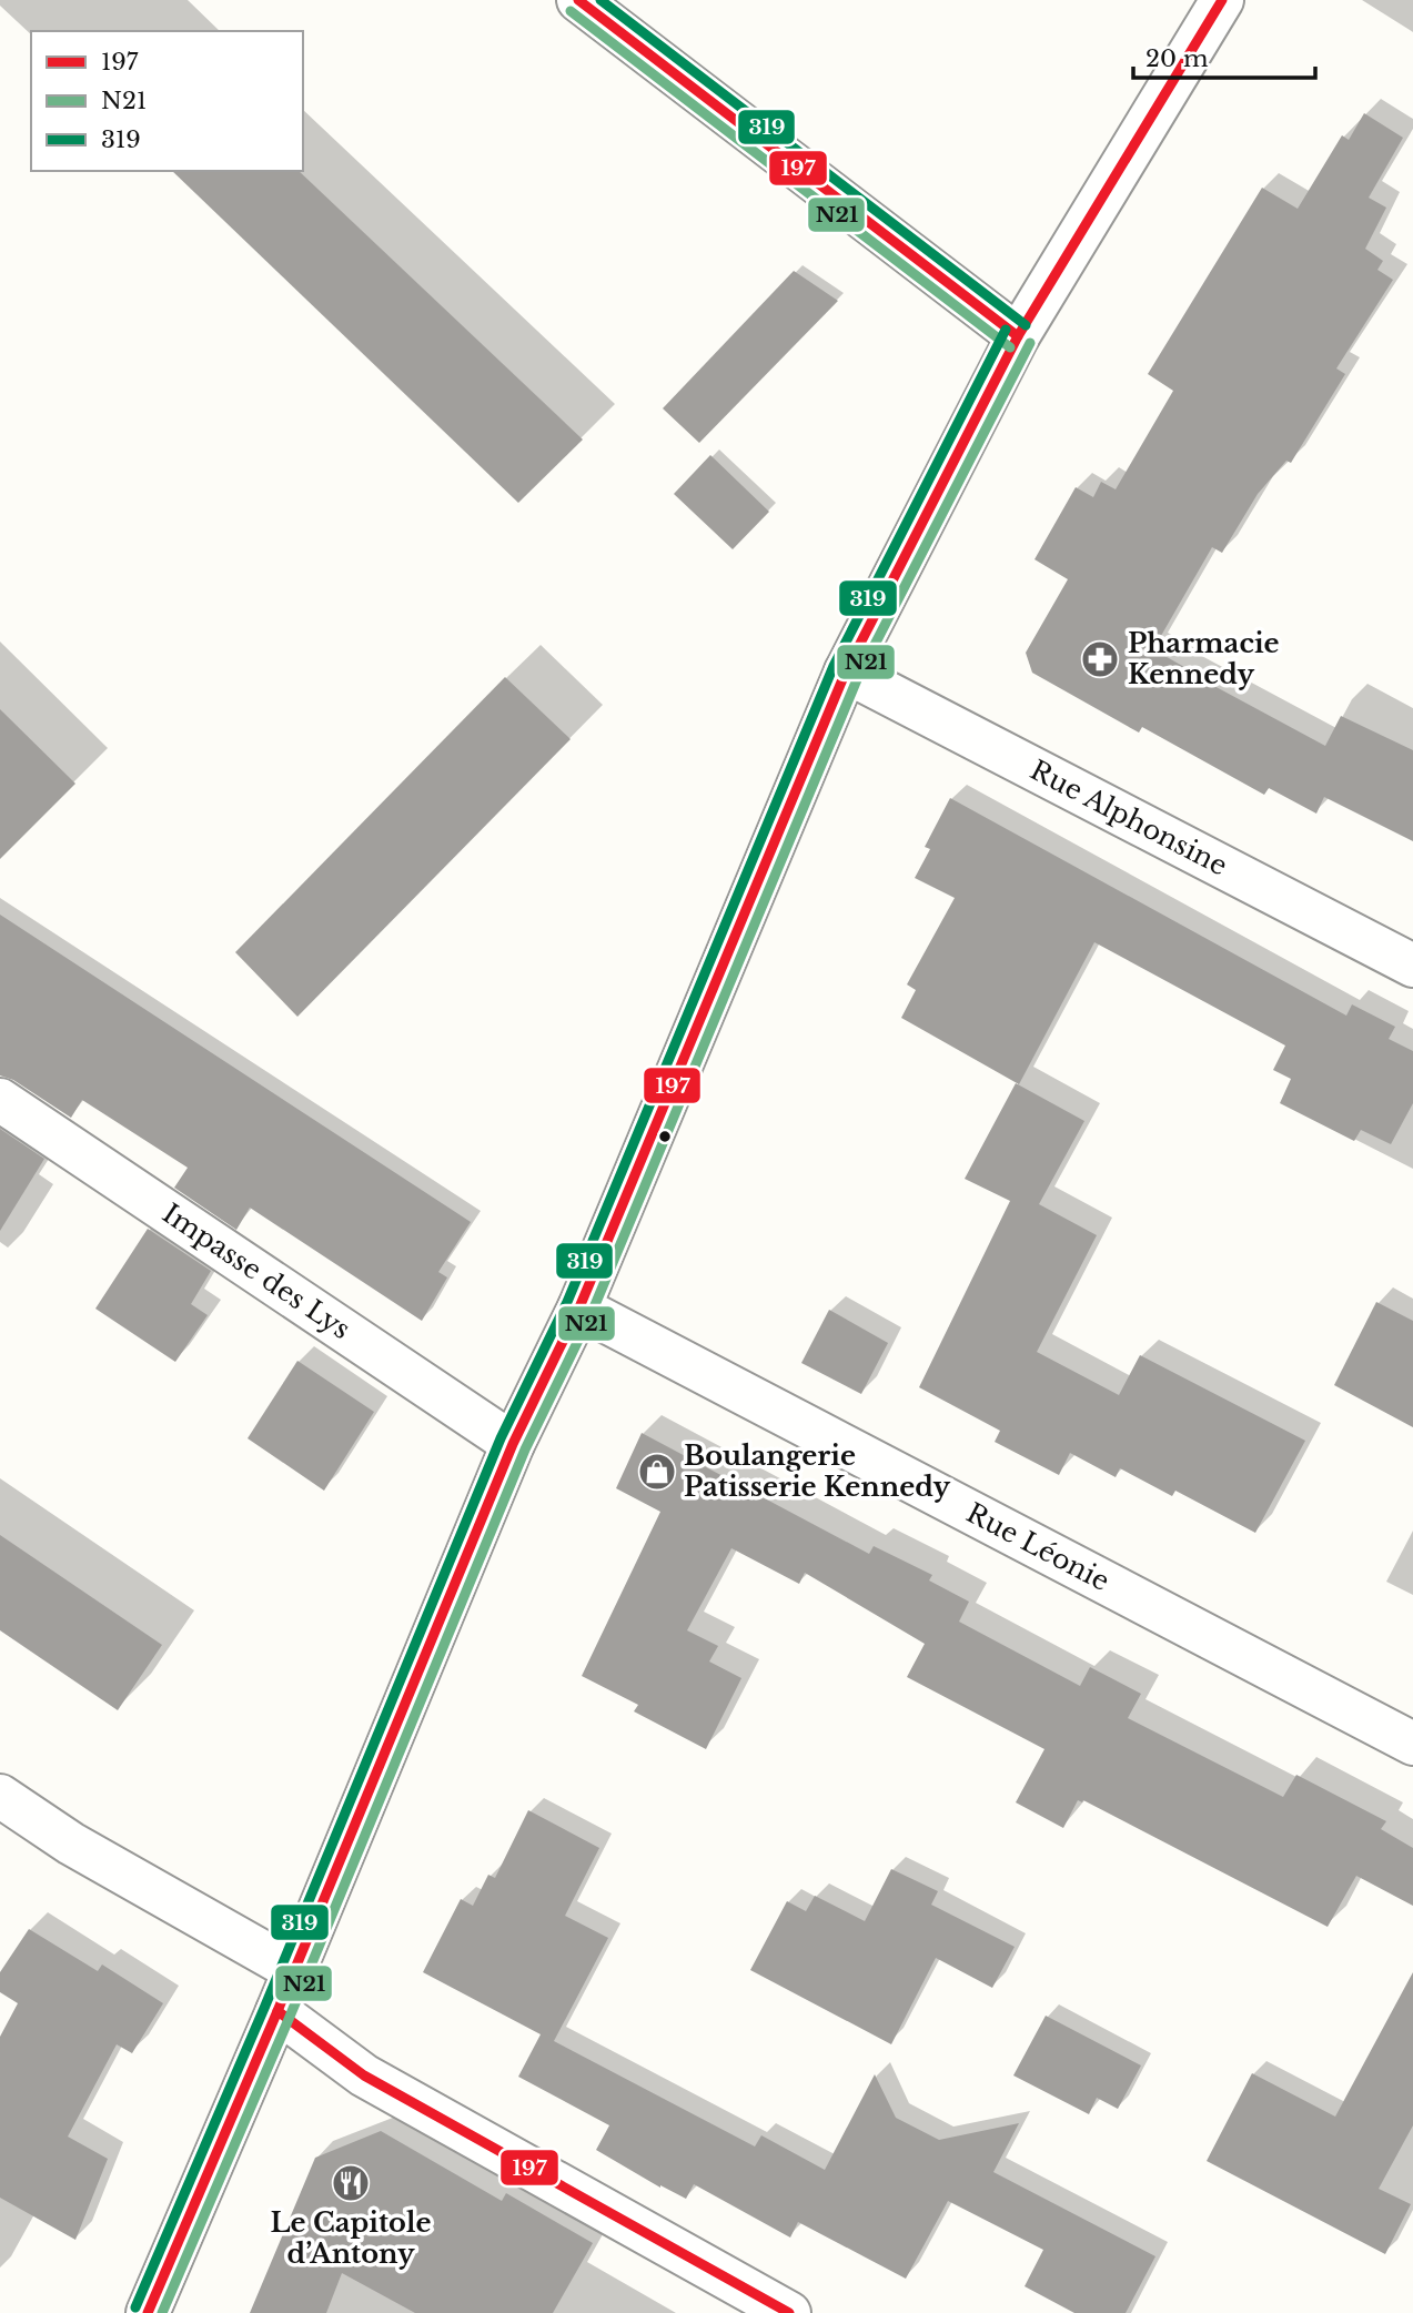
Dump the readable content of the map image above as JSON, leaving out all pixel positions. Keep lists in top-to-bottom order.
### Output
{
  "streets": {
    "street": ["Rue Alphonsine", "Impasse des Lys", "Rue Léonie"]
  },
  "places": {
    "pharmacy": ["Pharmacie Kennedy"],
    "shop": ["Boulangerie Patisserie Kennedy"],
    "restaurant": ["Le Capitole d’Antony"]
  },
  "lines": ["transit line 197", "transit line 319", "transit line N21"],
  "legend": ["197", "N21", "319"],
  "scale_bar": "20 m"
}
